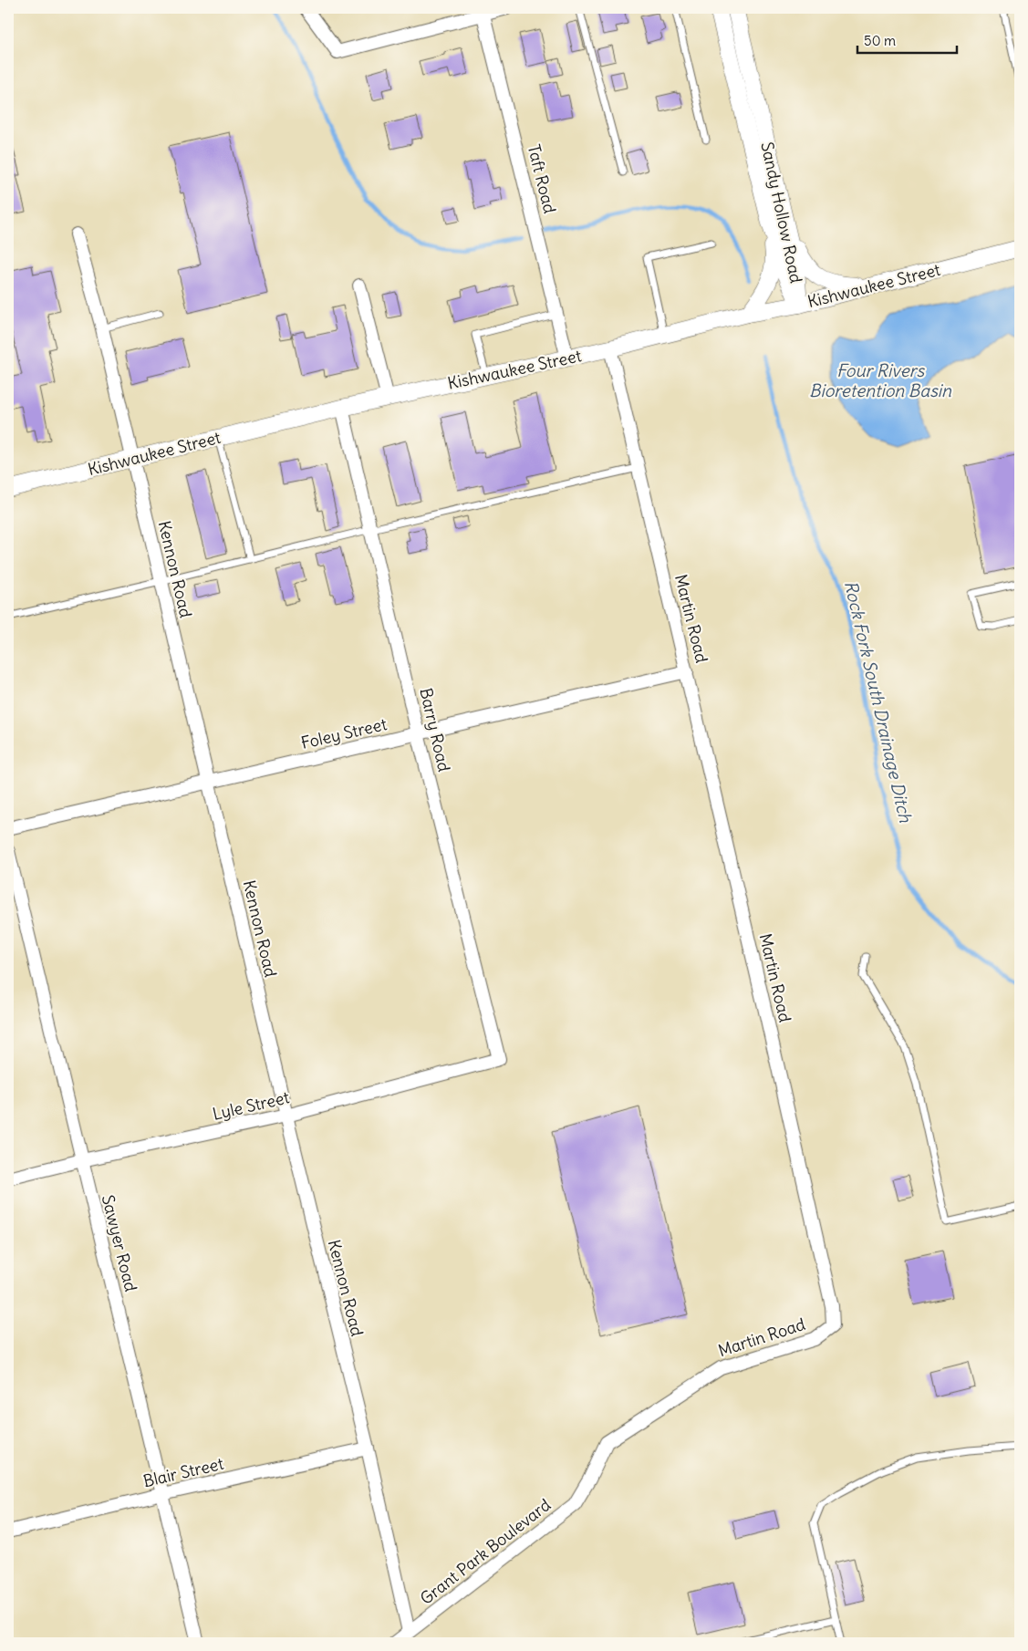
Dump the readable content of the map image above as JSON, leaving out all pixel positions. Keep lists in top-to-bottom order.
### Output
{
  "streets": {
    "street": [
      "Taft Road",
      "Sandy Hollow Road",
      "Kishwaukee Street",
      "Kennon Road",
      "Martin Road",
      "Barry Road",
      "Foley Street",
      "Lyle Street",
      "Sawyer Road",
      "Blair Street",
      "Grant Park Boulevard"
    ]
  },
  "crossings": [
    ["Taft Road", "Kishwaukee Street"],
    ["Sandy Hollow Road", "Kishwaukee Street"],
    ["Kishwaukee Street", "Kennon Road"],
    ["Kishwaukee Street", "Martin Road"],
    ["Kishwaukee Street", "Barry Road"],
    ["Kennon Road", "Foley Street"],
    ["Kennon Road", "Lyle Street"],
    ["Kennon Road", "Blair Street"],
    ["Kennon Road", "Grant Park Boulevard"],
    ["Martin Road", "Foley Street"],
    ["Martin Road", "Grant Park Boulevard"],
    ["Barry Road", "Foley Street"],
    ["Barry Road", "Lyle Street"],
    ["Lyle Street", "Sawyer Road"],
    ["Sawyer Road", "Blair Street"]
  ],
  "water": ["Four Rivers Bioretention Basin", "Rock Fork South Drainage Ditch"],
  "scale_bar": "50 m"
}
